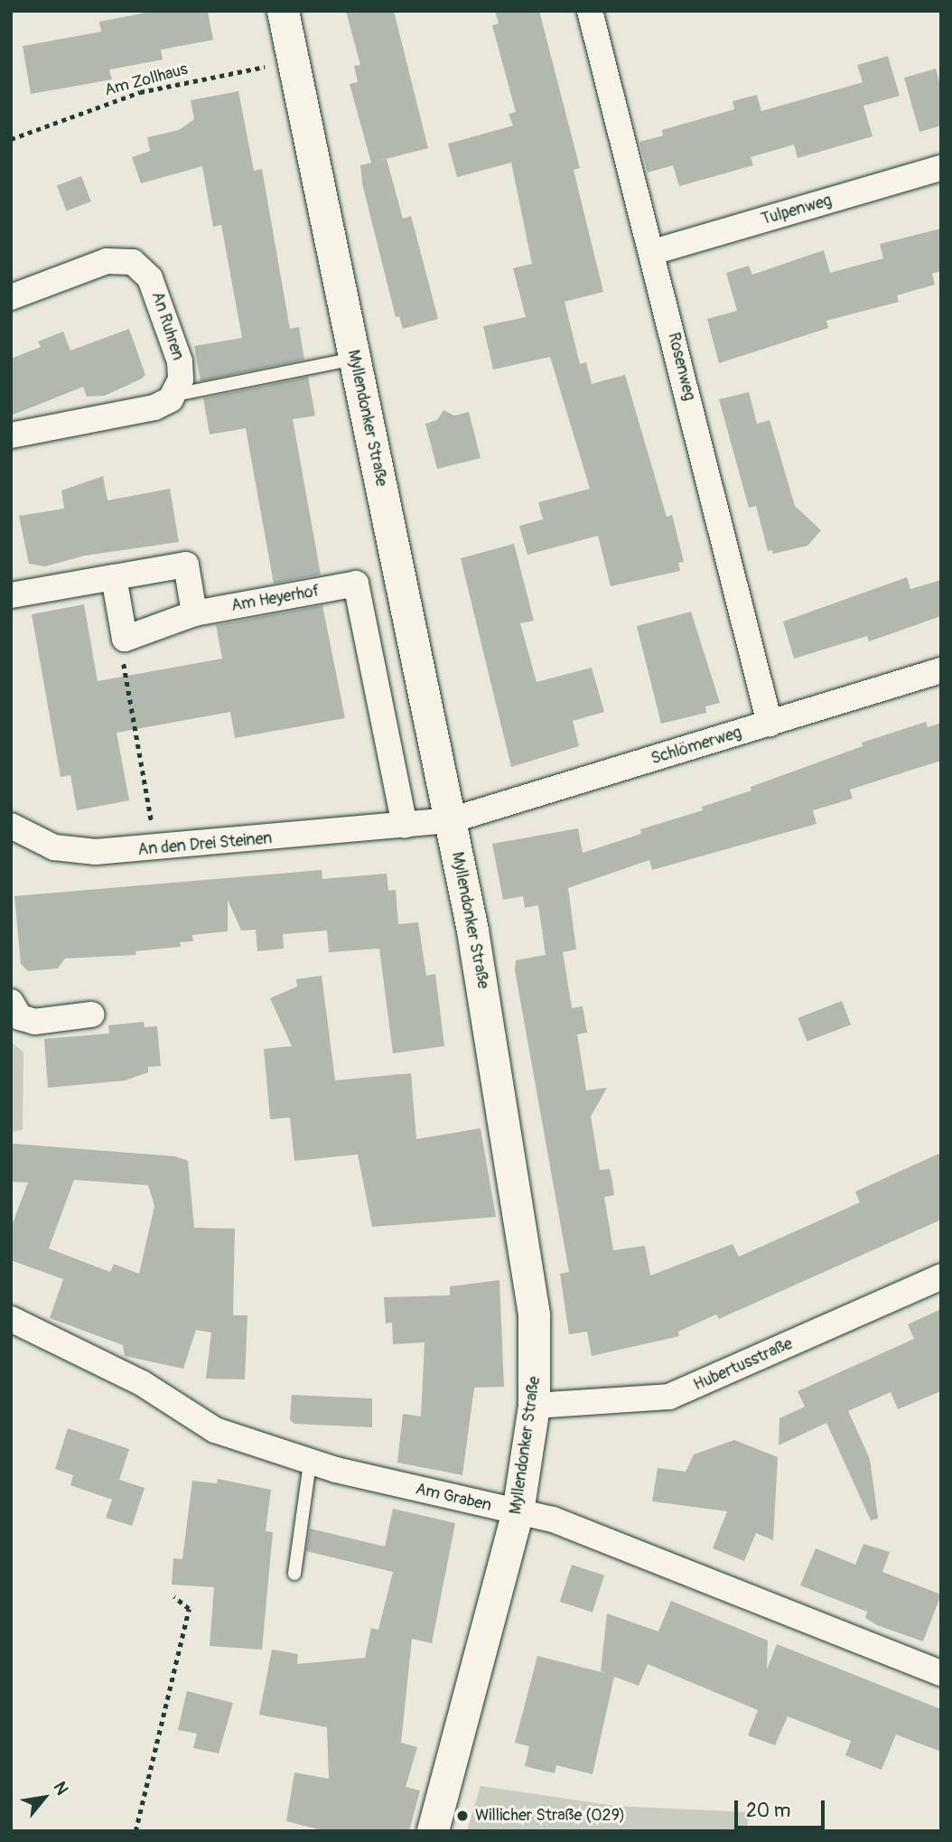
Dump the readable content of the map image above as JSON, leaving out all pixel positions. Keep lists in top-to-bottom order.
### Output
{
  "streets": {
    "street": [
      "Tulpenweg",
      "An Ruhren",
      "Rosenweg",
      "Myllendonker Straße",
      "Am Heyerhof",
      "Schlömerweg",
      "An den Drei Steinen",
      "Hubertusstraße",
      "Am Graben"
    ],
    "path": ["Am Zollhaus"]
  },
  "crossings": [
    ["Am Zollhaus", "Myllendonker Straße"],
    ["Tulpenweg", "Rosenweg"],
    ["Rosenweg", "Schlömerweg"],
    ["Myllendonker Straße", "Schlömerweg"],
    ["Myllendonker Straße", "An den Drei Steinen"],
    ["Myllendonker Straße", "Hubertusstraße"],
    ["Myllendonker Straße", "Am Graben"],
    ["Am Heyerhof", "An den Drei Steinen"],
    ["Schlömerweg", "An den Drei Steinen"]
  ],
  "places": ["Willicher Straße (029)"],
  "scale_bar": "20 m",
  "north": "top right"
}
